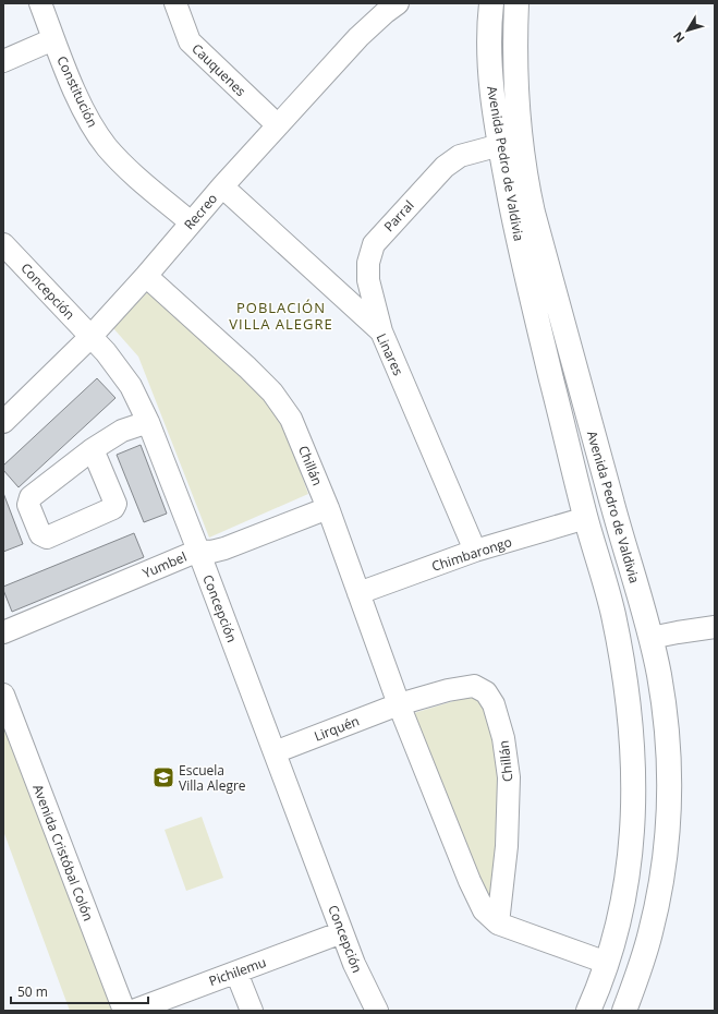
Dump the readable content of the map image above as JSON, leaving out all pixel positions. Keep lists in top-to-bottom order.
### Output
{
  "streets": {
    "main road": ["Avenida Pedro de Valdivia"],
    "street": [
      "Cauquenes",
      "Constitución",
      "Recreo",
      "Parral",
      "Concepción",
      "Linares",
      "Chillán",
      "Chimbarongo",
      "Yumbel",
      "Lirquén",
      "Avenida Cristóbal Colón",
      "Pichilemu"
    ]
  },
  "crossings": [
    ["Cauquenes", "Recreo"],
    ["Constitución", "Recreo"],
    ["Avenida Pedro de Valdivia", "Parral"],
    ["Avenida Pedro de Valdivia", "Chillán"],
    ["Avenida Pedro de Valdivia", "Chimbarongo"],
    ["Recreo", "Concepción"],
    ["Recreo", "Linares"],
    ["Recreo", "Chillán"],
    ["Parral", "Linares"],
    ["Concepción", "Yumbel"],
    ["Concepción", "Lirquén"],
    ["Concepción", "Pichilemu"],
    ["Linares", "Chimbarongo"],
    ["Chillán", "Chimbarongo"],
    ["Chillán", "Yumbel"],
    ["Chillán", "Lirquén"]
  ],
  "districts": ["POBLACIÓN VILLA ALEGRE"],
  "places": {
    "school or university": ["Escuela Villa Alegre"]
  },
  "scale_bar": "50 m",
  "north": "bottom left"
}
